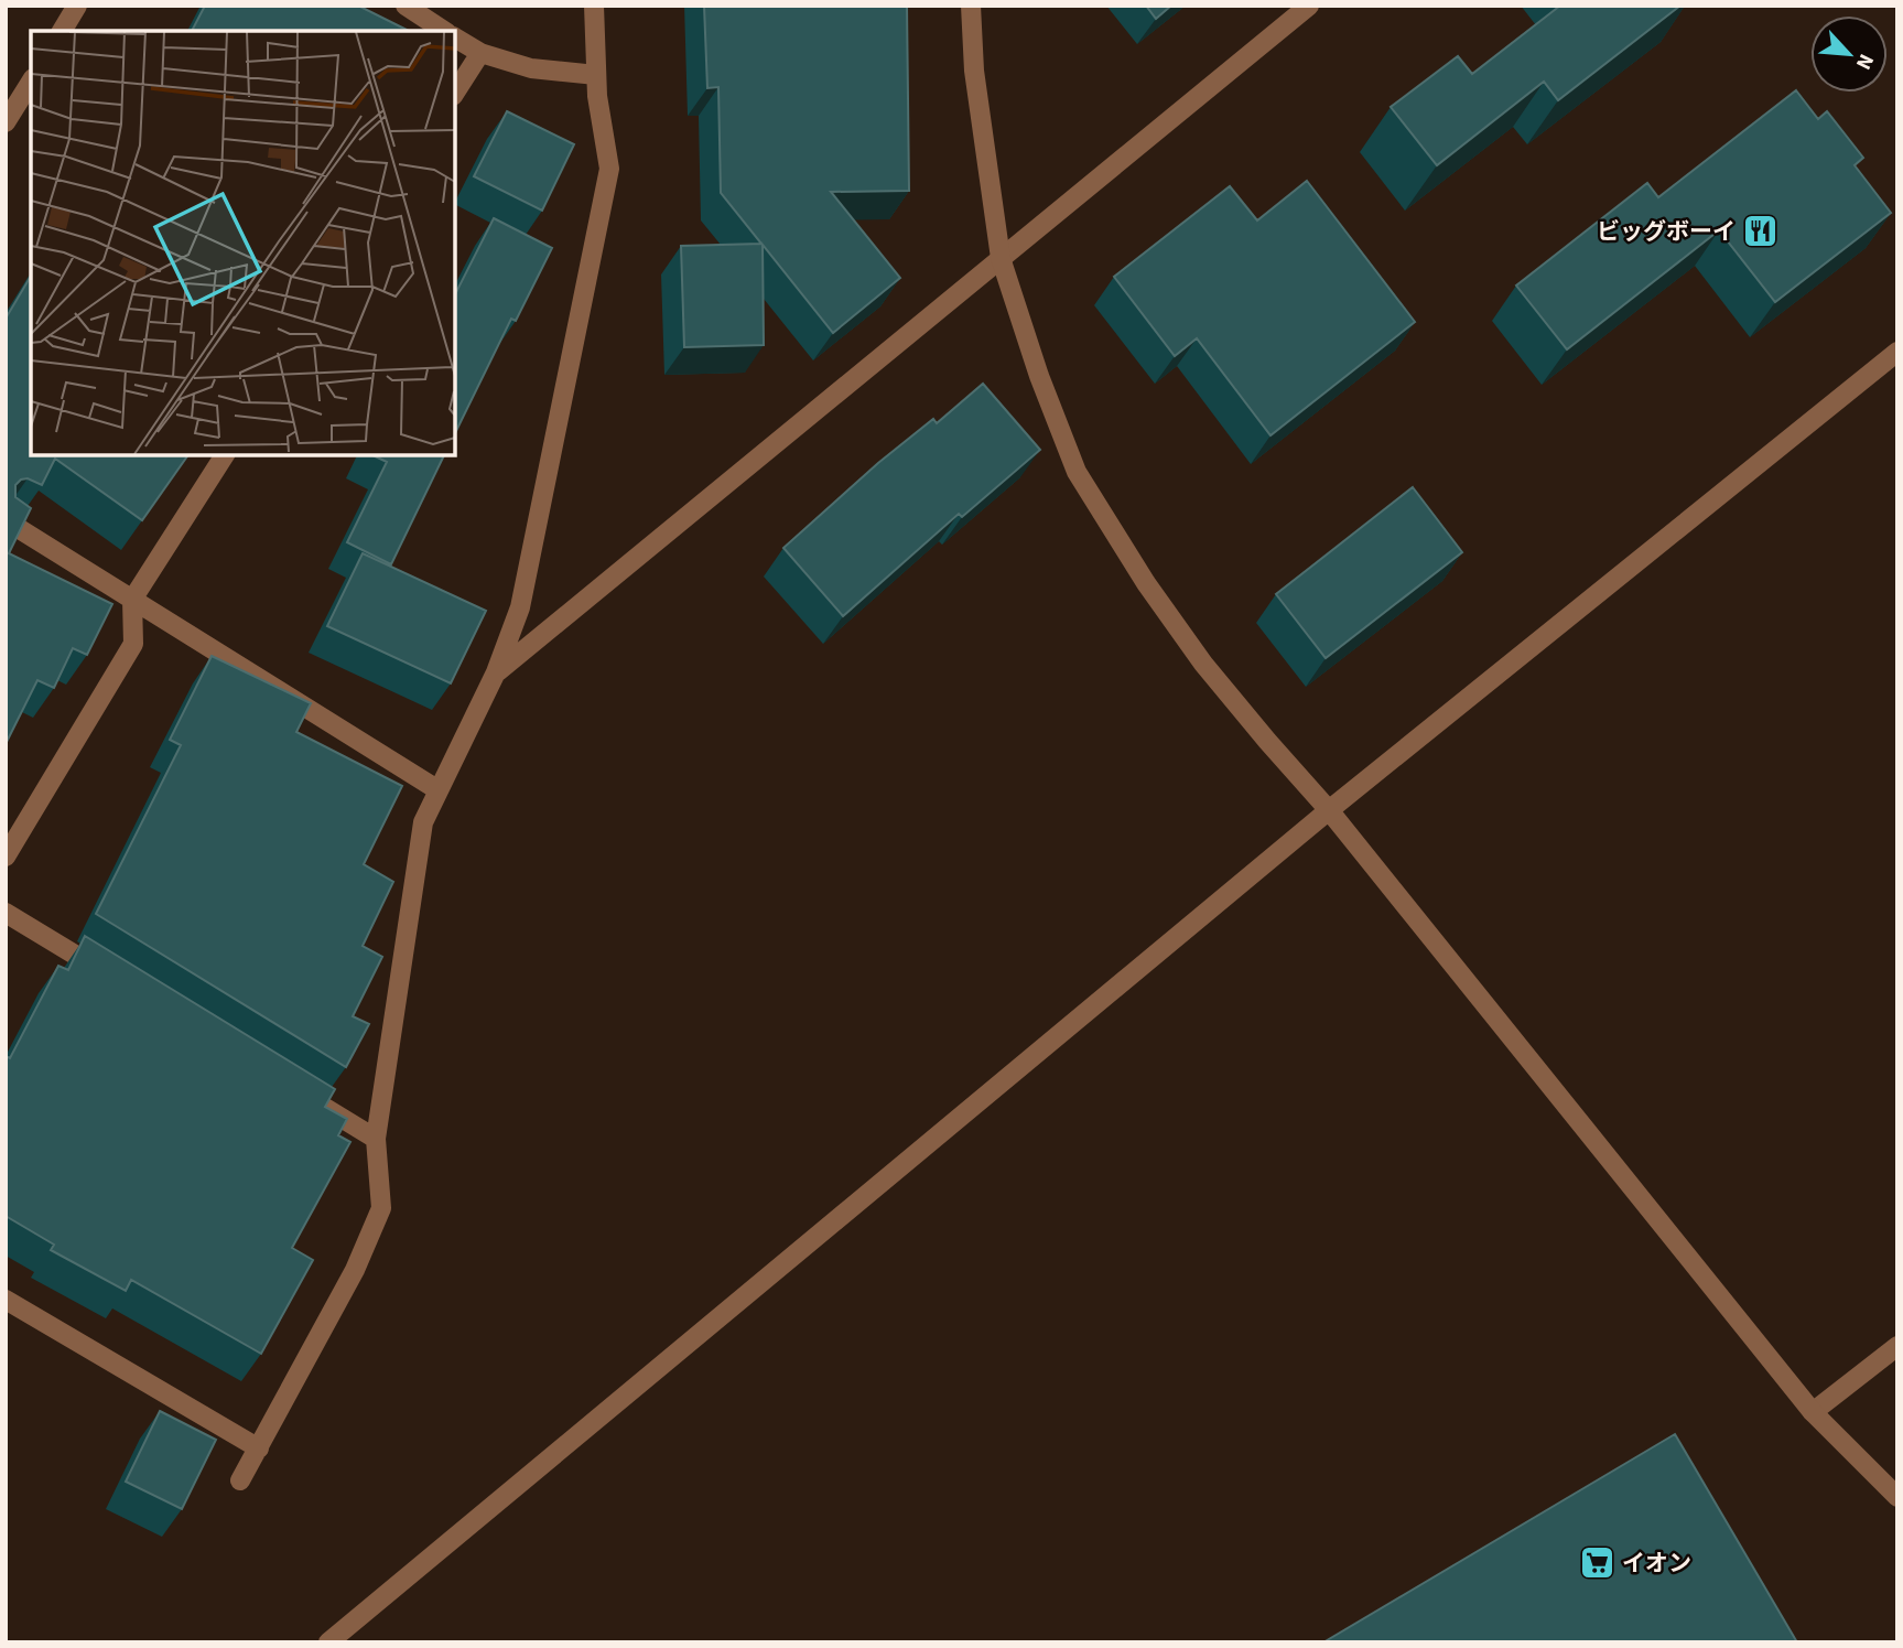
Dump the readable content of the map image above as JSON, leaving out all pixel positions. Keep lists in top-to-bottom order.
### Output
{
  "places": {
    "restaurant": ["ビッグボーイ"],
    "supermarket": ["イオン"]
  },
  "north": "bottom right"
}
